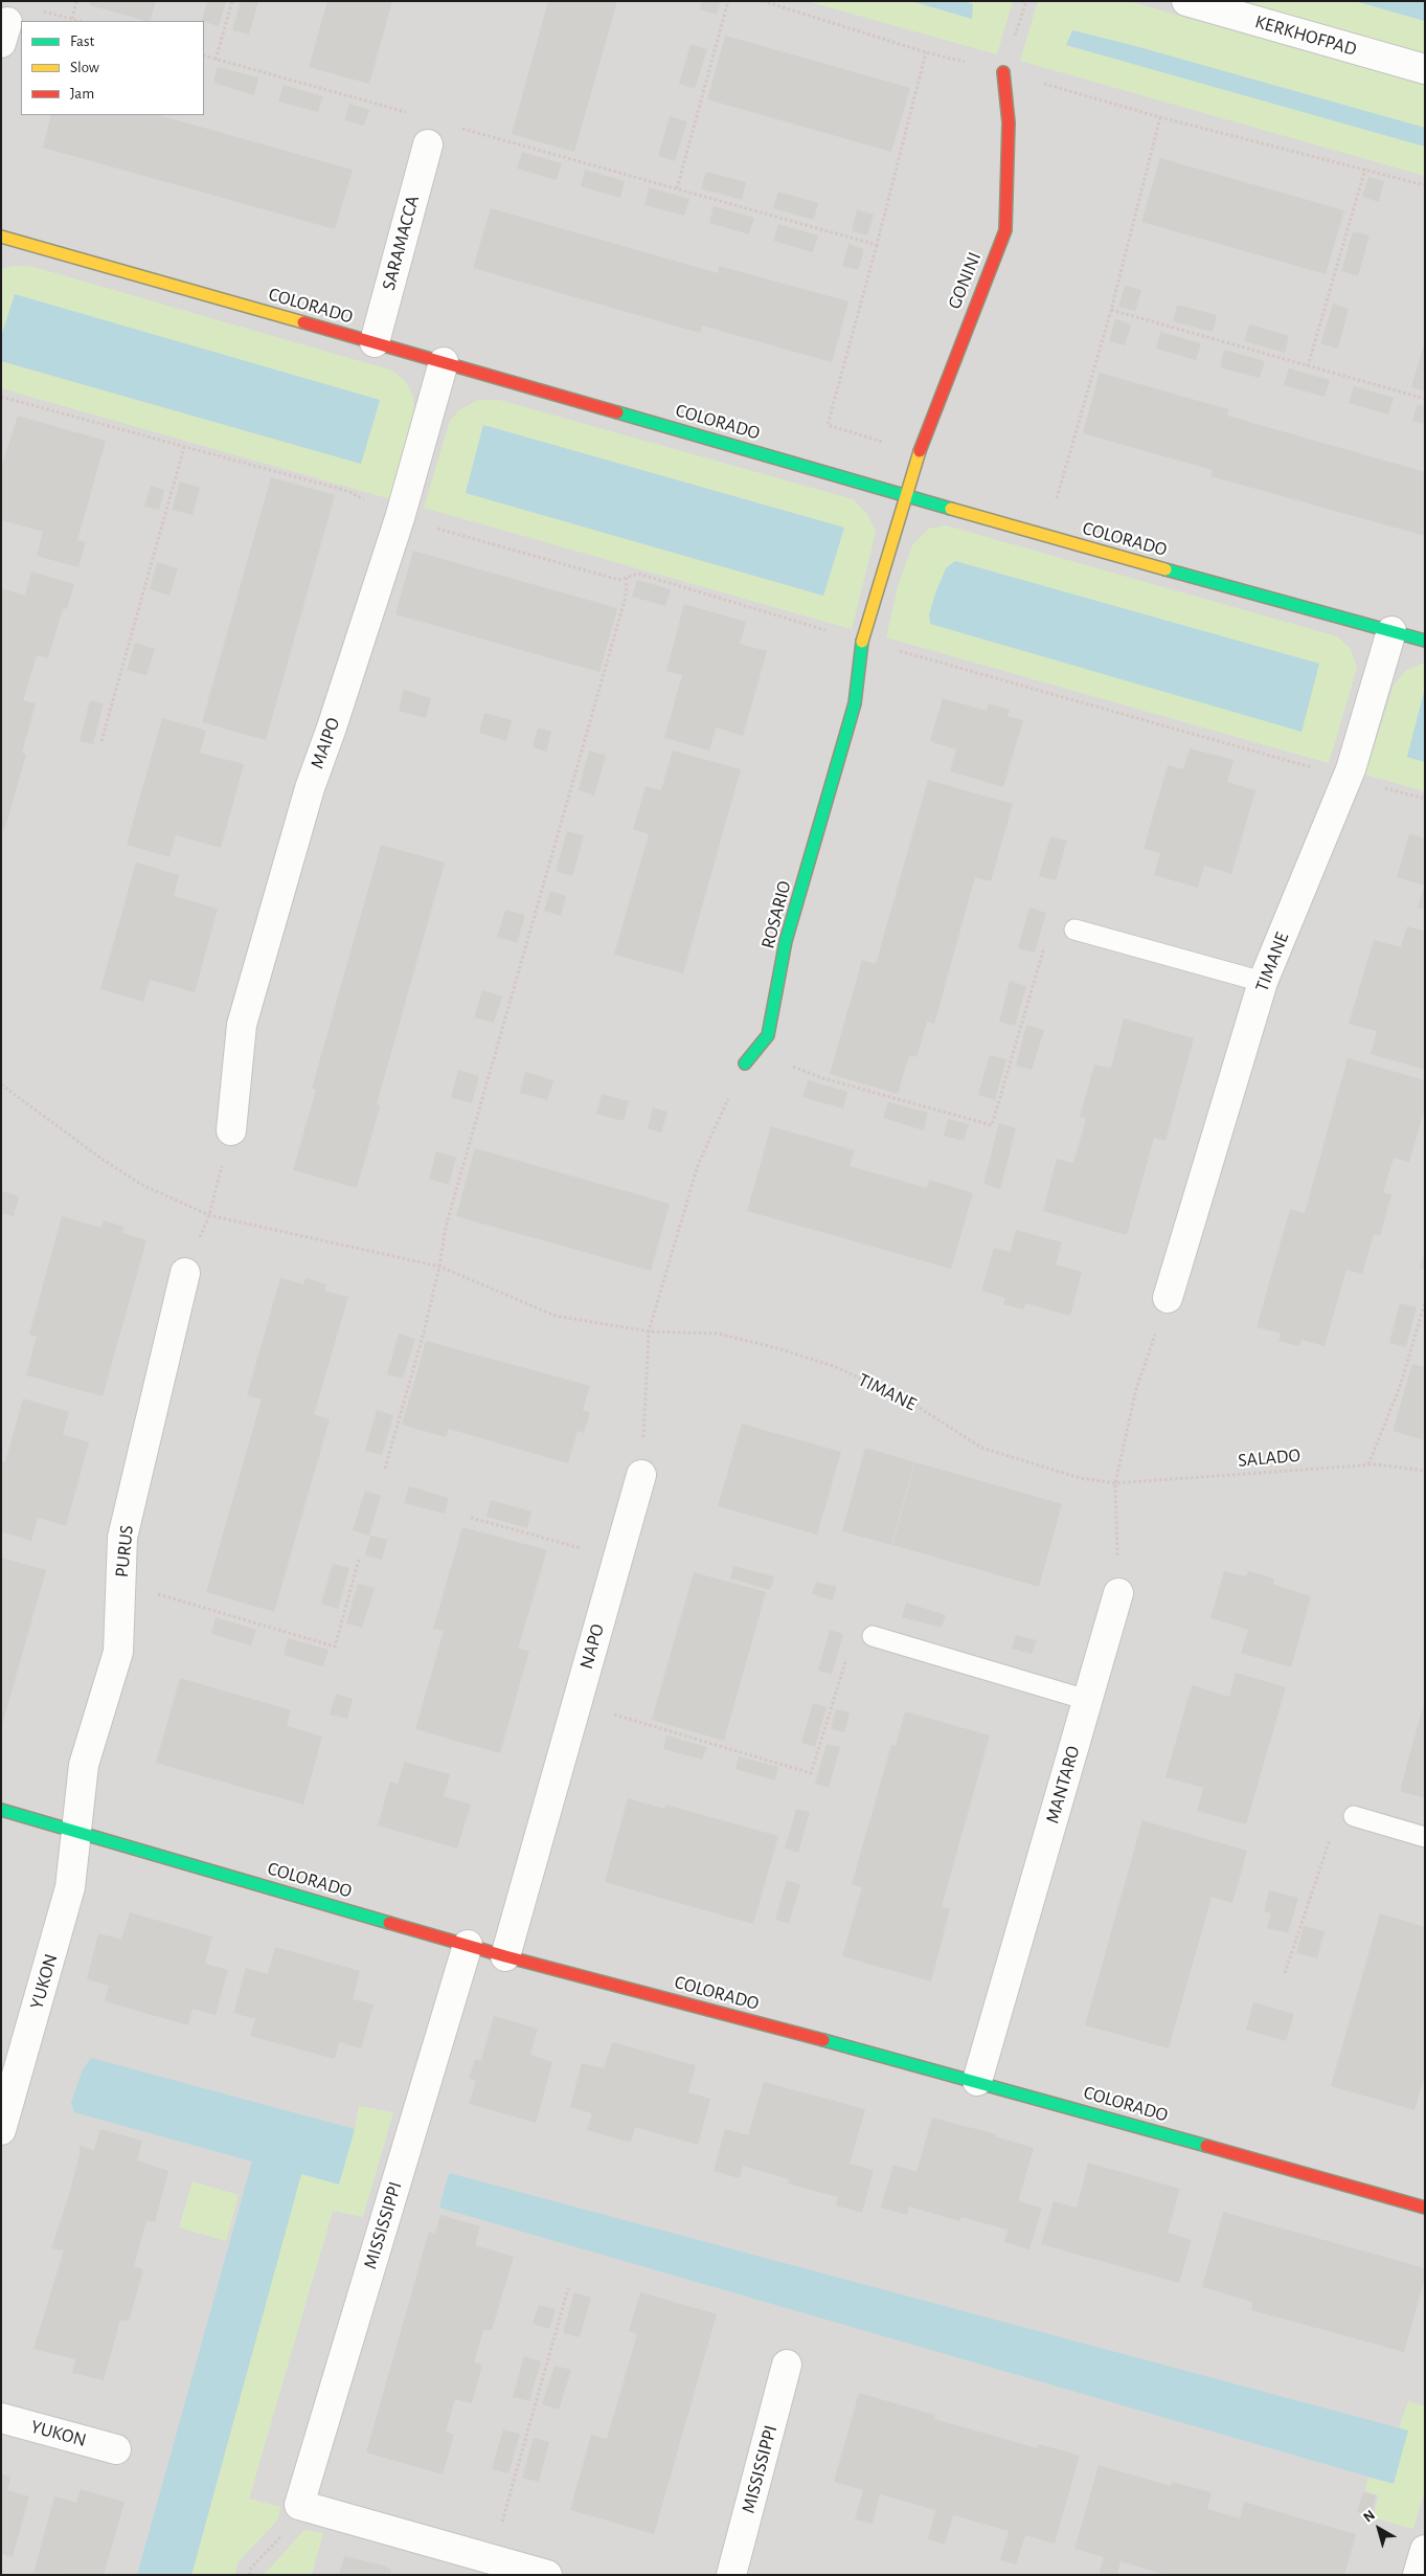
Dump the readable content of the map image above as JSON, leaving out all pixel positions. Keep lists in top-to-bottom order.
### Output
{
  "streets": {
    "street": [
      "KERKHOFPAD",
      "SARAMACCA",
      "GONINI",
      "COLORADO",
      "MAIPO",
      "ROSARIO",
      "TIMANE",
      "PURUS",
      "NAPO",
      "MANTARO",
      "YUKON",
      "MISSISSIPPI"
    ],
    "path": ["SALADO"]
  },
  "crossings": [
    ["SARAMACCA", "COLORADO"],
    ["GONINI", "COLORADO"],
    ["GONINI", "ROSARIO"],
    ["COLORADO", "MAIPO"],
    ["COLORADO", "ROSARIO"],
    ["COLORADO", "TIMANE"],
    ["COLORADO", "PURUS"],
    ["COLORADO", "NAPO"],
    ["COLORADO", "MANTARO"],
    ["COLORADO", "YUKON"],
    ["COLORADO", "MISSISSIPPI"],
    ["TIMANE", "SALADO"],
    ["PURUS", "YUKON"]
  ],
  "legend": ["Fast", "Slow", "Jam"],
  "north": "top left"
}
